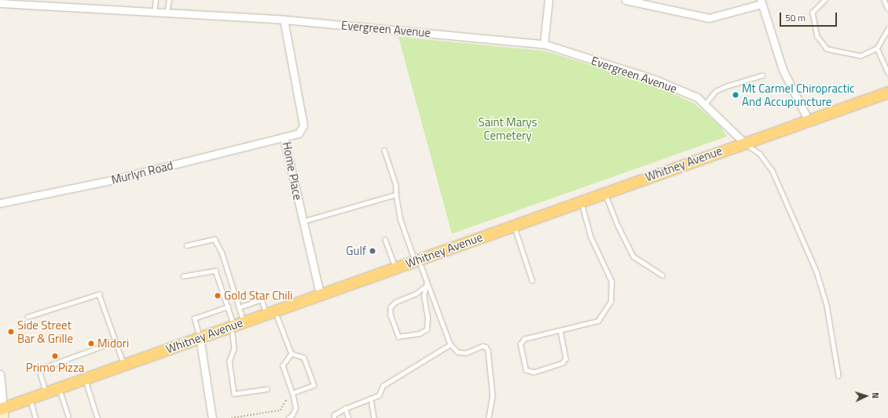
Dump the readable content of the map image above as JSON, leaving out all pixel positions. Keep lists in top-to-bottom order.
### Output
{
  "streets": {
    "highway": ["Whitney Avenue"],
    "street": ["Evergreen Avenue", "Home Place", "Murlyn Road"]
  },
  "crossings": [
    ["Evergreen Avenue", "Whitney Avenue"],
    ["Evergreen Avenue", "Home Place"],
    ["Whitney Avenue", "Home Place"],
    ["Home Place", "Murlyn Road"]
  ],
  "parks": ["Saint Marys Cemetery"],
  "places": [
    "Mt Carmel Chiropractic And Accupuncture",
    "Gulf",
    "Gold Star Chili",
    "Side Street Bar & Grille",
    "Midori",
    "Primo Pizza"
  ],
  "scale_bar": "50 m",
  "north": "right"
}
